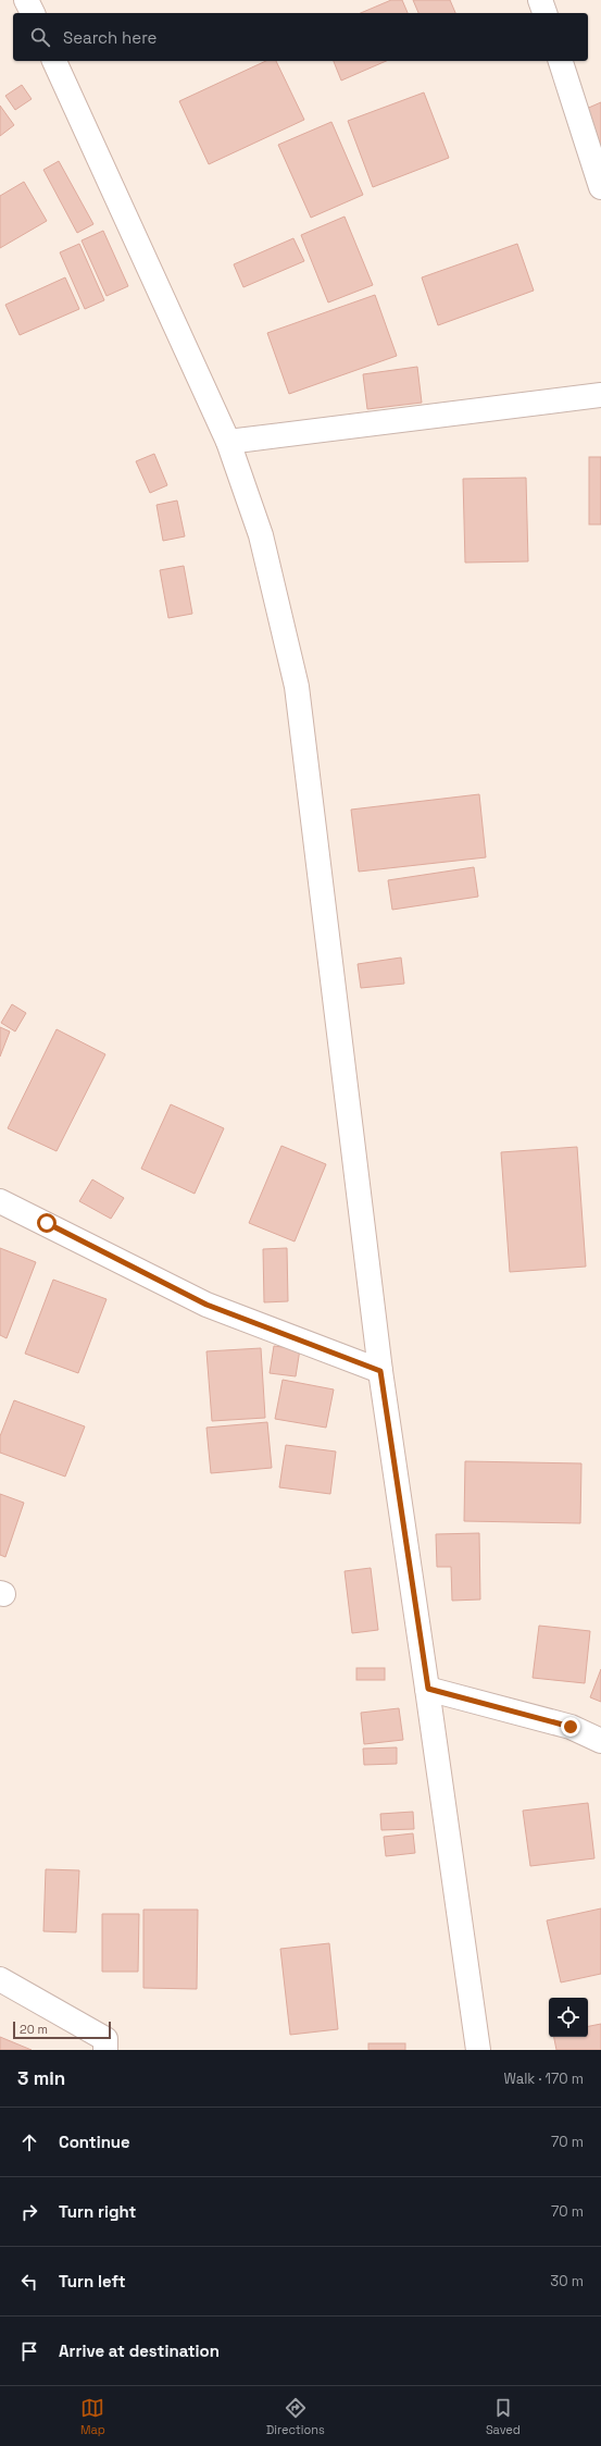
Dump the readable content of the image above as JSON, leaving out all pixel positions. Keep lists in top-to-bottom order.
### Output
{
  "scale_bar": "20 m",
  "page": {
    "search": "Search here",
    "scale": "20 m",
    "heading": ["3 min", "Walk · 170 m"],
    "list": [
      ["Continue", "70 m"],
      ["Turn right", "70 m"],
      ["Turn left", "30 m"],
      "Arrive at destination"
    ],
    "nav": ["Map", "Directions", "Saved"]
  }
}
